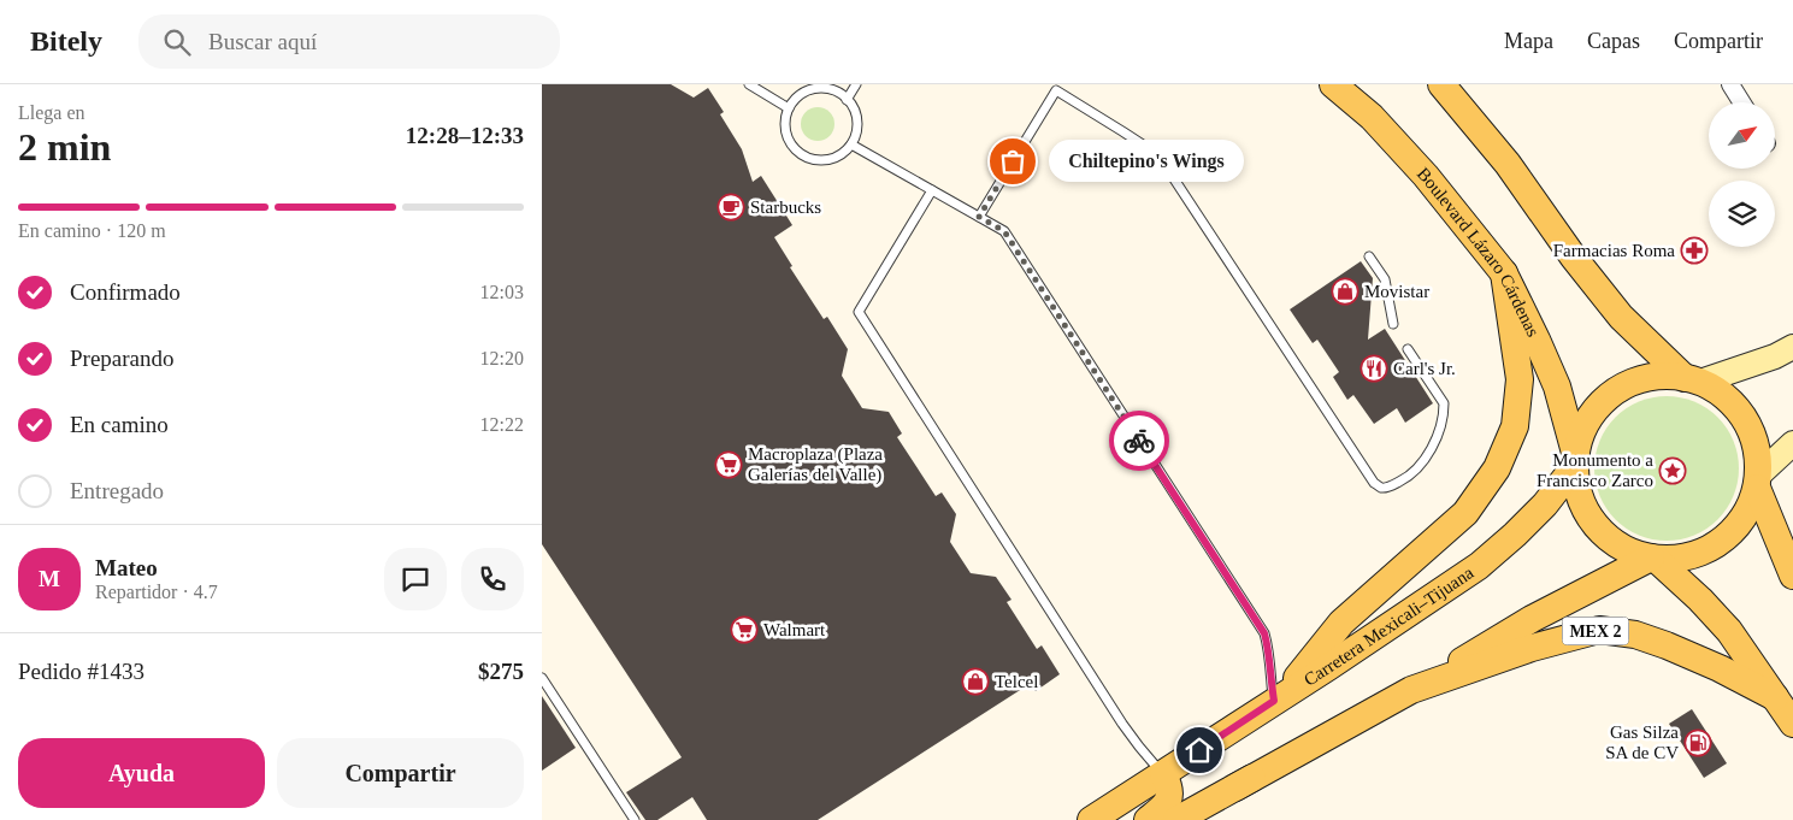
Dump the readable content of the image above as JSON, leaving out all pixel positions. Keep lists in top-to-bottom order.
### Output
{
  "streets": {
    "main road": ["Boulevard Lázaro Cárdenas", "Carretera Mexicali–Tijuana", "MEX 2"]
  },
  "crossings": [
    ["Boulevard Lázaro Cárdenas", "Carretera Mexicali–Tijuana"]
  ],
  "places": {
    "other": ["Chiltepino's Wings"],
    "cafe": ["Starbucks"],
    "pharmacy": ["Farmacias Roma"],
    "shop": ["Movistar", "Telcel"],
    "restaurant": ["Carl's Jr."],
    "supermarket": ["Macroplaza (Plaza Galerías del Valle)", "Walmart"],
    "place": ["Monumento a Francisco Zarco"],
    "fuel station": ["Gas Silza SA de CV"]
  },
  "north": "top right",
  "page": {
    "header": "Bitely",
    "search": "Buscar aquí",
    "nav": ["Mapa", "Capas", "Compartir"],
    "heading": ["2 min", "Llega en", "12:28–12:33"],
    "panel": [
      "Mateo",
      "Repartidor · 4.7",
      "Pedido #1433",
      "$275"
    ],
    "bubble": "Chiltepino's Wings",
    "bar": "En camino · 120 m",
    "list": [
      ["Confirmado", "12:03"],
      ["Preparando", "12:20"],
      ["En camino", "12:22"],
      "Entregado"
    ],
    "round": "M",
    "buttons": ["Ayuda", "Compartir"]
  }
}
